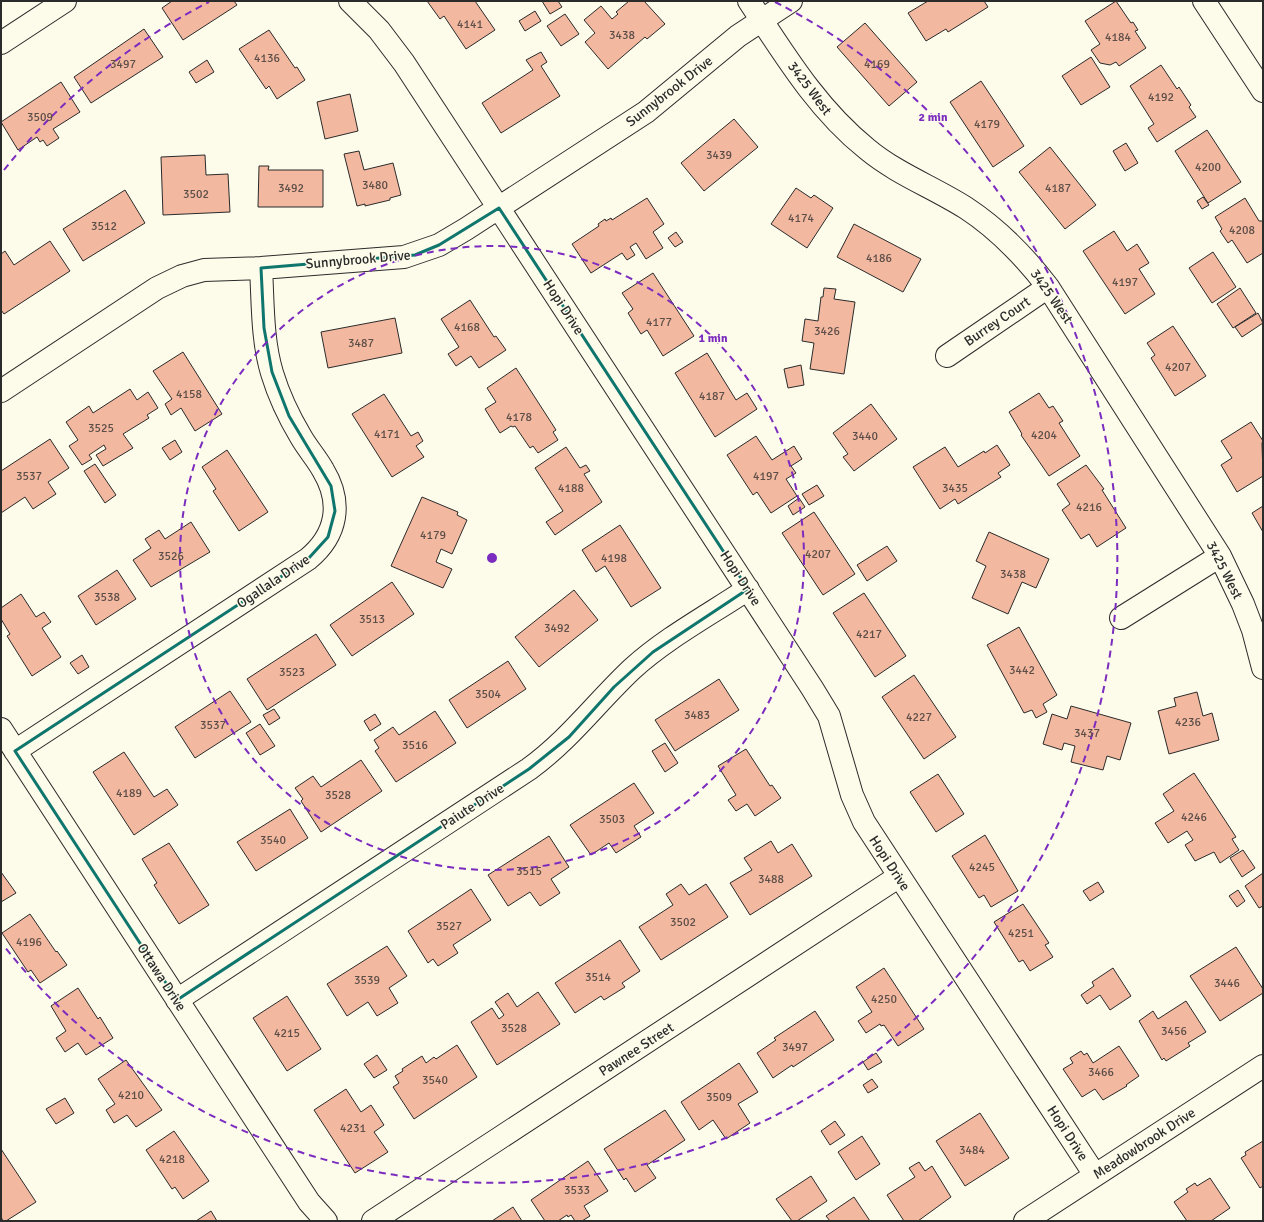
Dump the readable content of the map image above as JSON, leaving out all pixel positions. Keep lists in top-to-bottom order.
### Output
{
  "streets": {
    "street": [
      "3425 West",
      "Sunnybrook Drive",
      "Hopi Drive",
      "Burrey Court",
      "Ogallala Drive",
      "Paiute Drive",
      "Ottawa Drive",
      "Pawnee Street",
      "Meadowbrook Drive"
    ]
  },
  "crossings": [
    ["3425 West", "Sunnybrook Drive"],
    ["3425 West", "Burrey Court"],
    ["Sunnybrook Drive", "Hopi Drive"],
    ["Sunnybrook Drive", "Ogallala Drive"],
    ["Hopi Drive", "Paiute Drive"],
    ["Hopi Drive", "Pawnee Street"],
    ["Hopi Drive", "Meadowbrook Drive"],
    ["Ogallala Drive", "Ottawa Drive"],
    ["Paiute Drive", "Ottawa Drive"]
  ],
  "house_numbers": [
    "4141",
    "3438",
    "4184",
    "4136",
    "3497",
    "4169",
    "4192",
    "3509",
    "4179",
    "3439",
    "4200",
    "3480",
    "3492",
    "4187",
    "3502",
    "4174",
    "3512",
    "4208",
    "4186",
    "4197",
    "4177",
    "4168",
    "3426",
    "3487",
    "4207",
    "4158",
    "4187",
    "4178",
    "3525",
    "4171",
    "4204",
    "3440",
    "3537",
    "4197",
    "4188",
    "3435",
    "4216",
    "4179",
    "4207",
    "3526",
    "4198",
    "3438",
    "3538",
    "3513",
    "3492",
    "4217",
    "3442",
    "3523",
    "3504",
    "3483",
    "4227",
    "4236",
    "3537",
    "3437",
    "3516",
    "4189",
    "3528",
    "4246",
    "3503",
    "3540",
    "4245",
    "3515",
    "3488",
    "3502",
    "3527",
    "4251",
    "4196",
    "3514",
    "3539",
    "3446",
    "4250",
    "3528",
    "3456",
    "4215",
    "3497",
    "3466",
    "3540",
    "4210",
    "3509",
    "4231",
    "3484",
    "4218",
    "3533"
  ],
  "rings": ["2 min", "1 min"]
}
